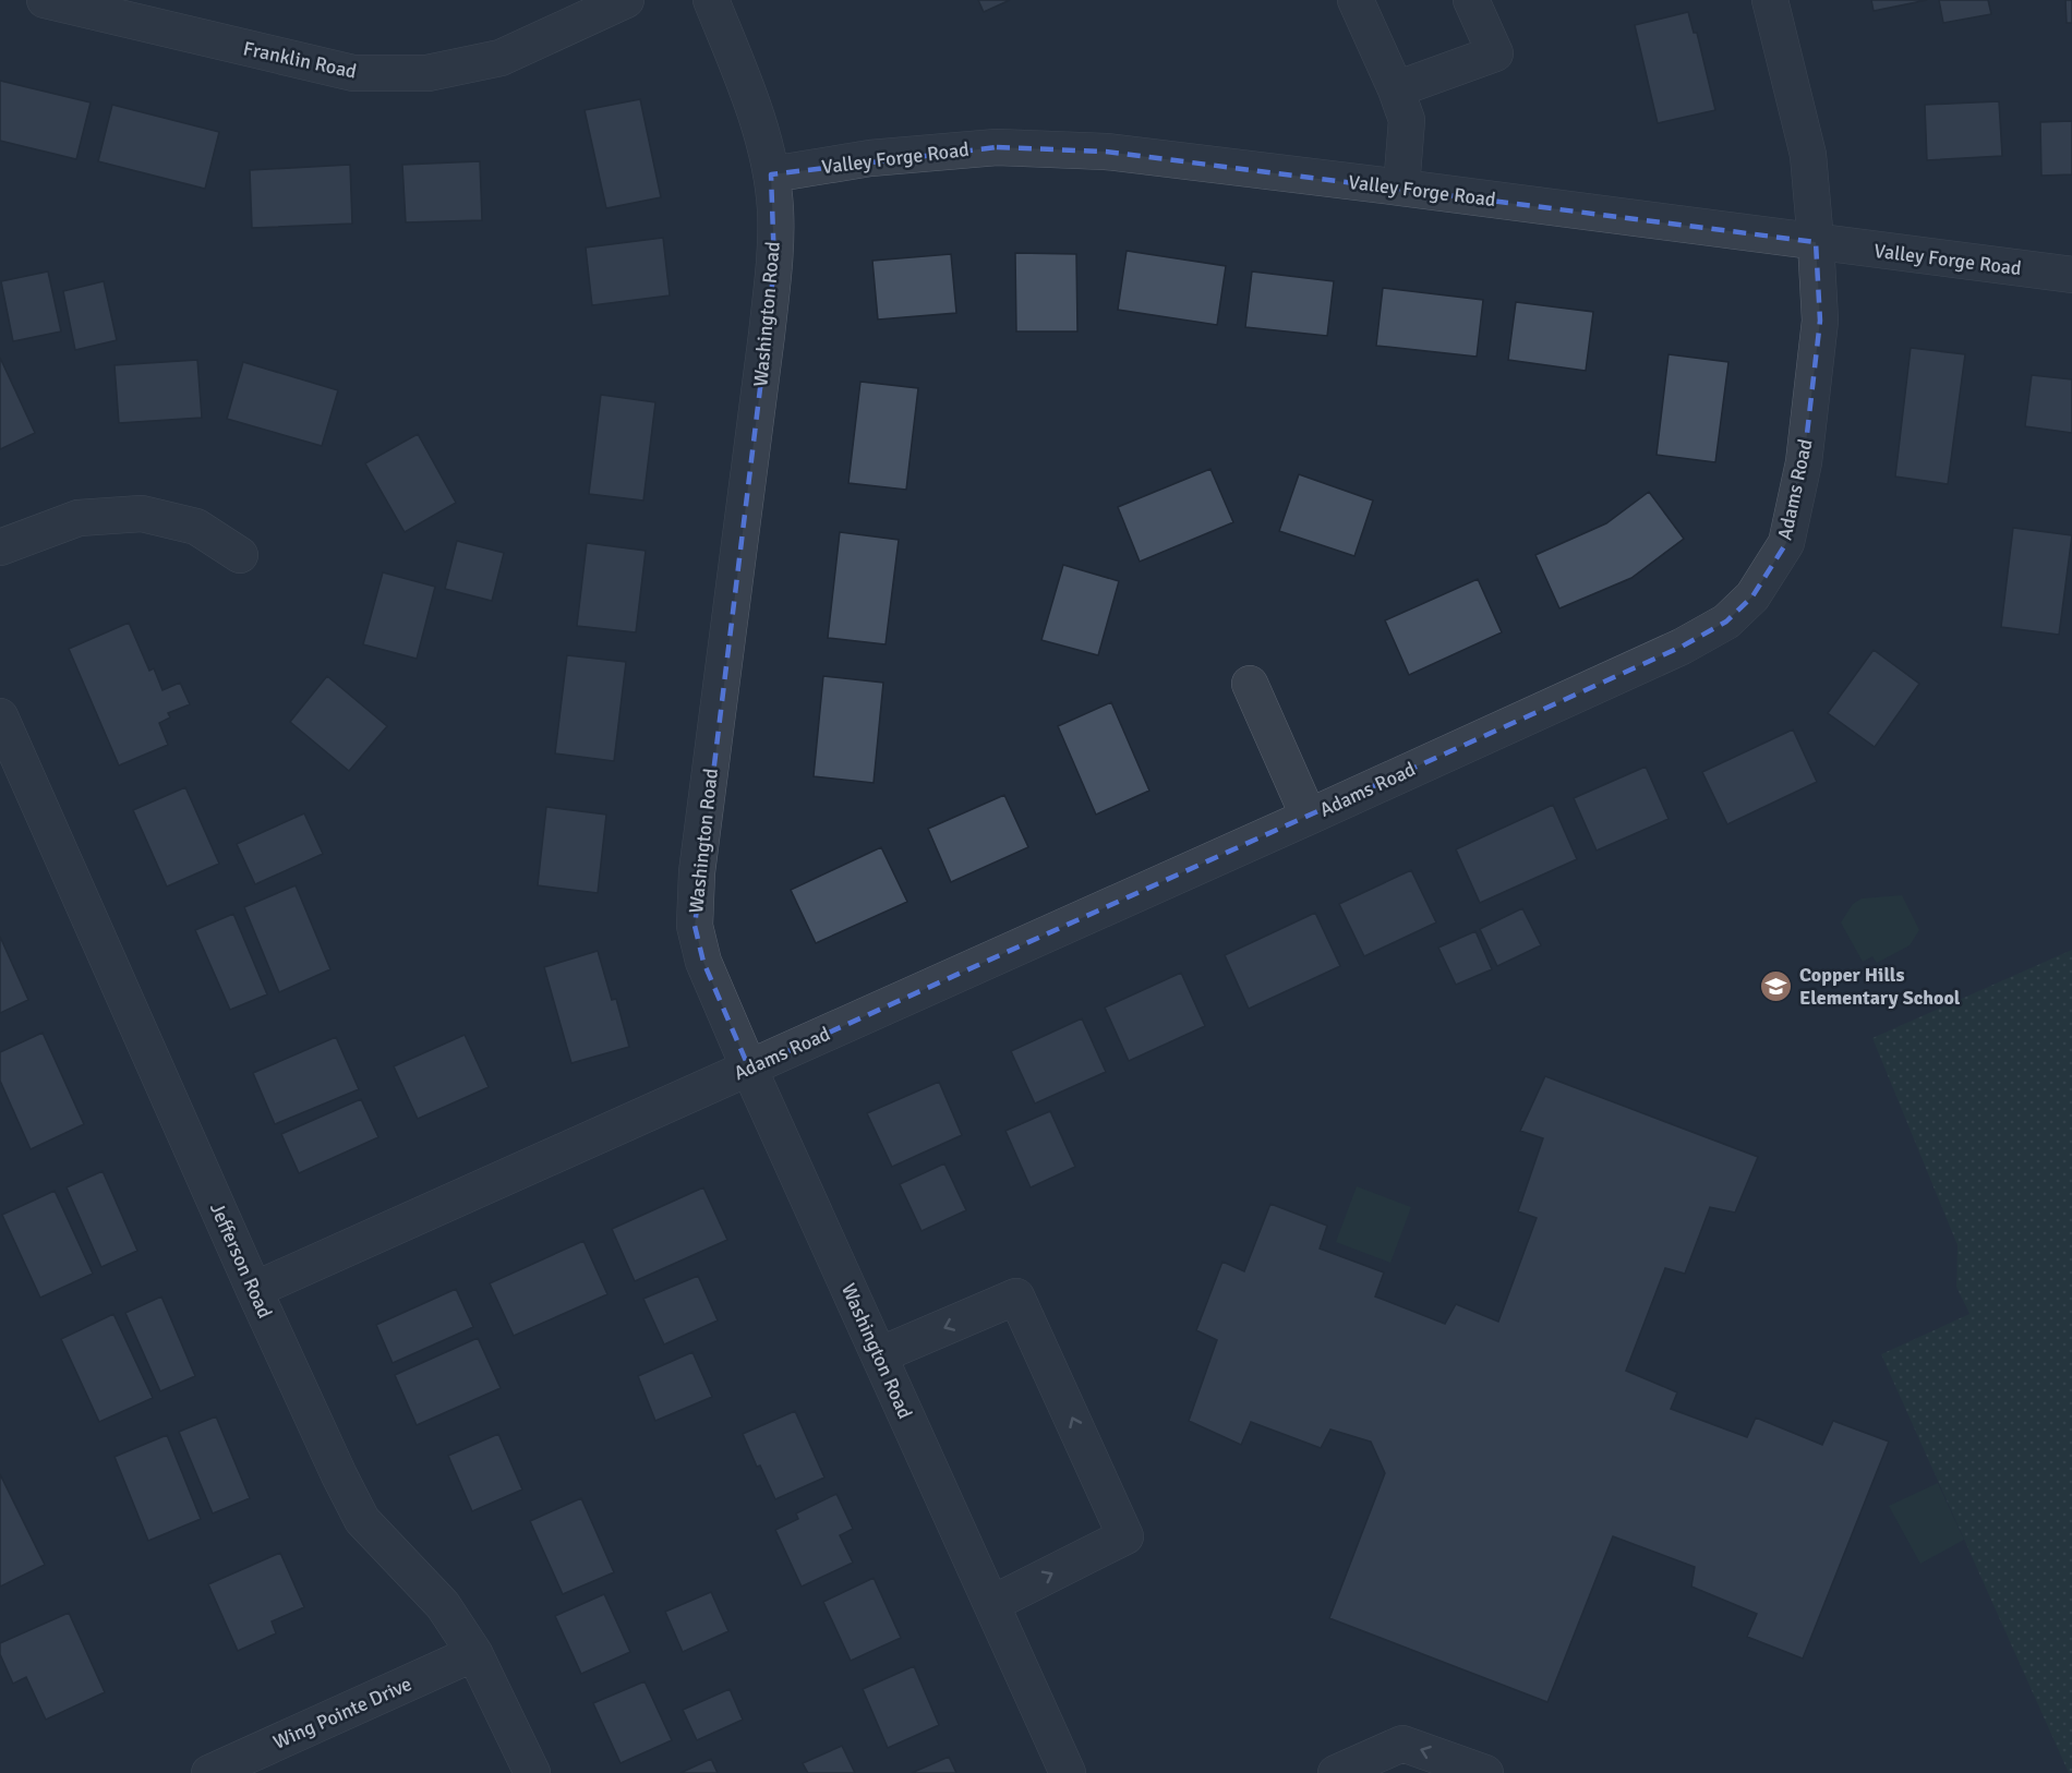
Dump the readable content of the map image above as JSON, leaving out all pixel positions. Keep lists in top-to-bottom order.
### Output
{
  "streets": {
    "street": [
      "Franklin Road",
      "Valley Forge Road",
      "Washington Road",
      "Adams Road",
      "Jefferson Road",
      "Wing Pointe Drive"
    ]
  },
  "crossings": [
    ["Valley Forge Road", "Washington Road"],
    ["Valley Forge Road", "Adams Road"],
    ["Washington Road", "Adams Road"],
    ["Adams Road", "Jefferson Road"],
    ["Jefferson Road", "Wing Pointe Drive"]
  ],
  "places": {
    "school or university": ["Copper Hills Elementary School"]
  }
}
